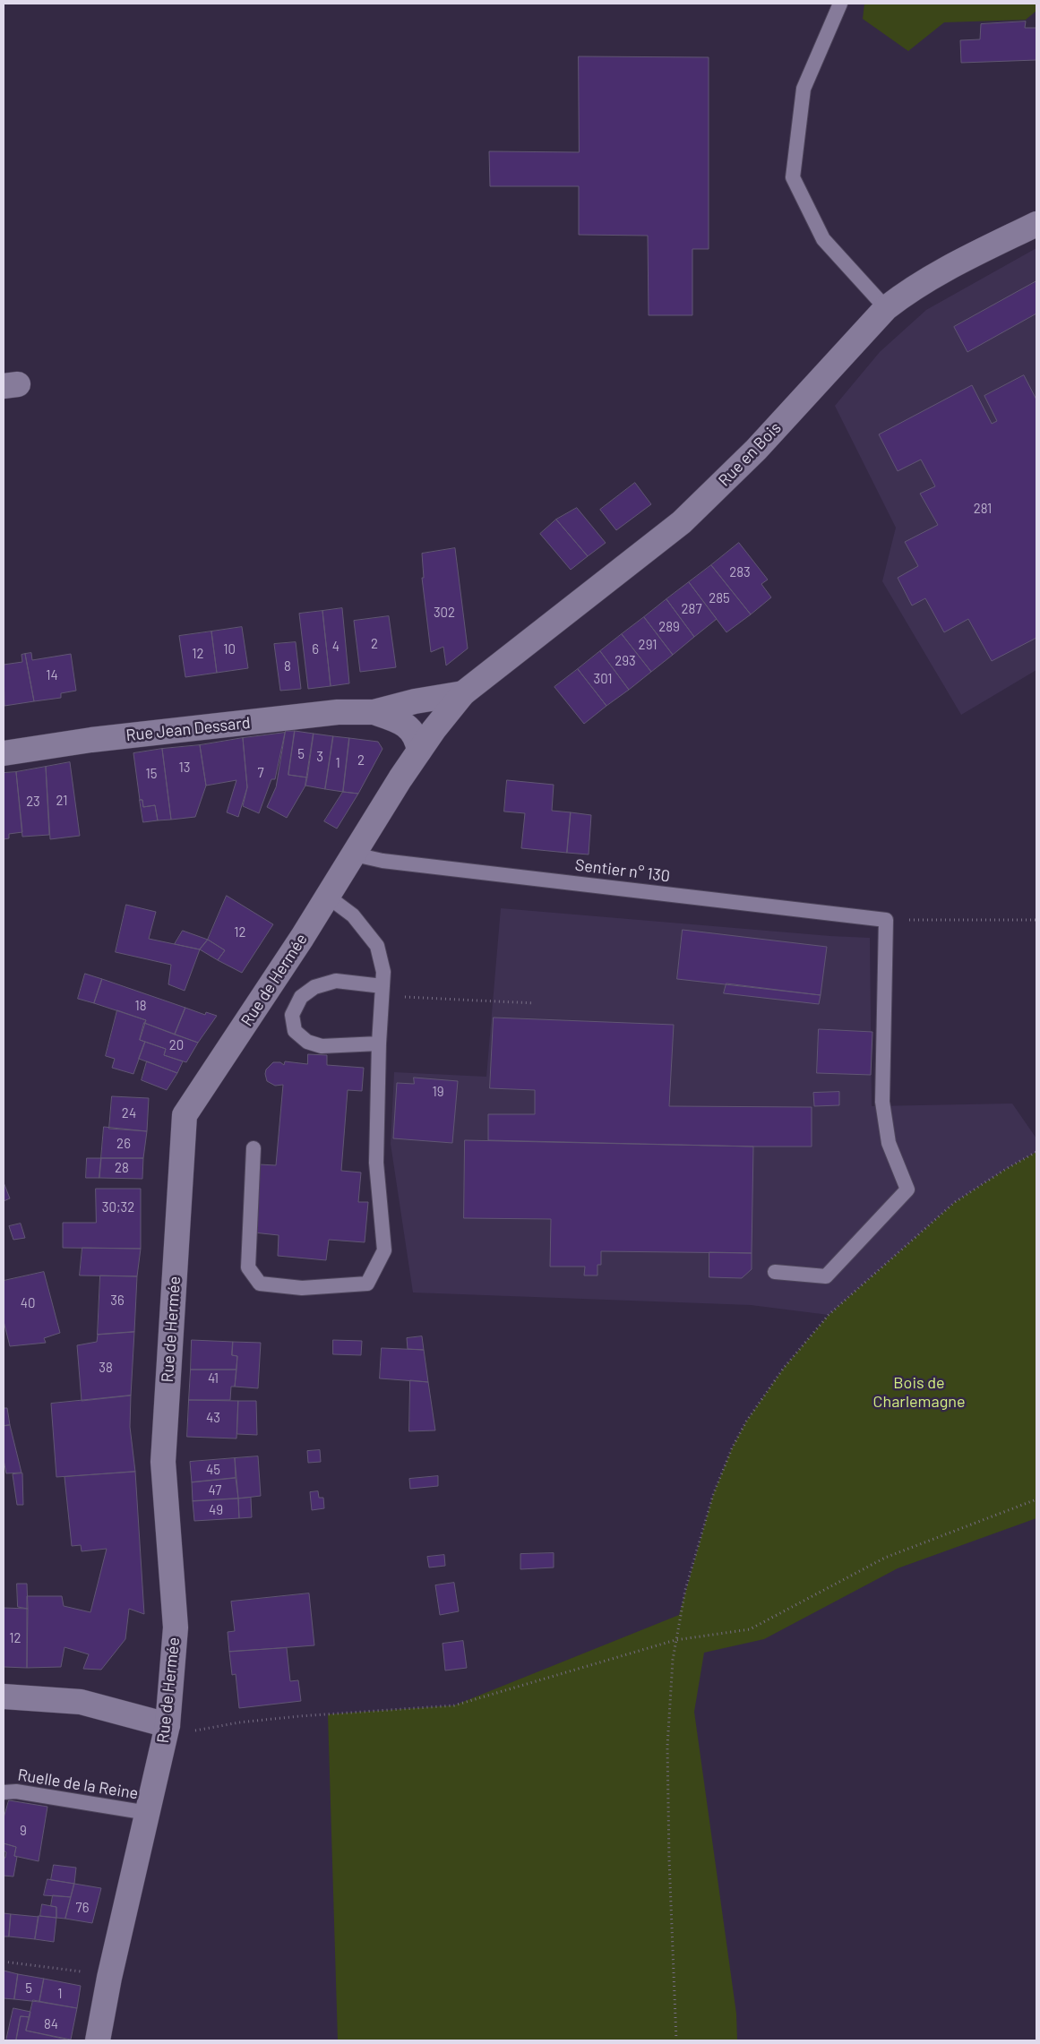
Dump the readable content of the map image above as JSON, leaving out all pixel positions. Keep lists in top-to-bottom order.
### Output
{
  "streets": {
    "street": ["Rue en Bois", "Rue Jean Dessard", "Rue de Hermée"],
    "lane": ["Sentier n° 130", "Ruelle de la Reine"]
  },
  "crossings": [
    ["Rue en Bois", "Rue Jean Dessard"],
    ["Rue en Bois", "Rue de Hermée"],
    ["Rue Jean Dessard", "Rue de Hermée"],
    ["Sentier n° 130", "Rue de Hermée"],
    ["Rue de Hermée", "Ruelle de la Reine"]
  ],
  "parks": ["Bois de Charlemagne"],
  "house_numbers": [
    "281",
    "283",
    "285",
    "287",
    "302",
    "289",
    "2",
    "291",
    "4",
    "10",
    "6",
    "12",
    "293",
    "8",
    "14",
    "301",
    "5",
    "3",
    "2",
    "1",
    "13",
    "7",
    "15",
    "21",
    "23",
    "12",
    "18",
    "20",
    "19",
    "24",
    "26",
    "28",
    "30;32",
    "36",
    "40",
    "38",
    "41",
    "43",
    "45",
    "47",
    "49",
    "12",
    "9",
    "76",
    "5",
    "1",
    "84"
  ]
}
